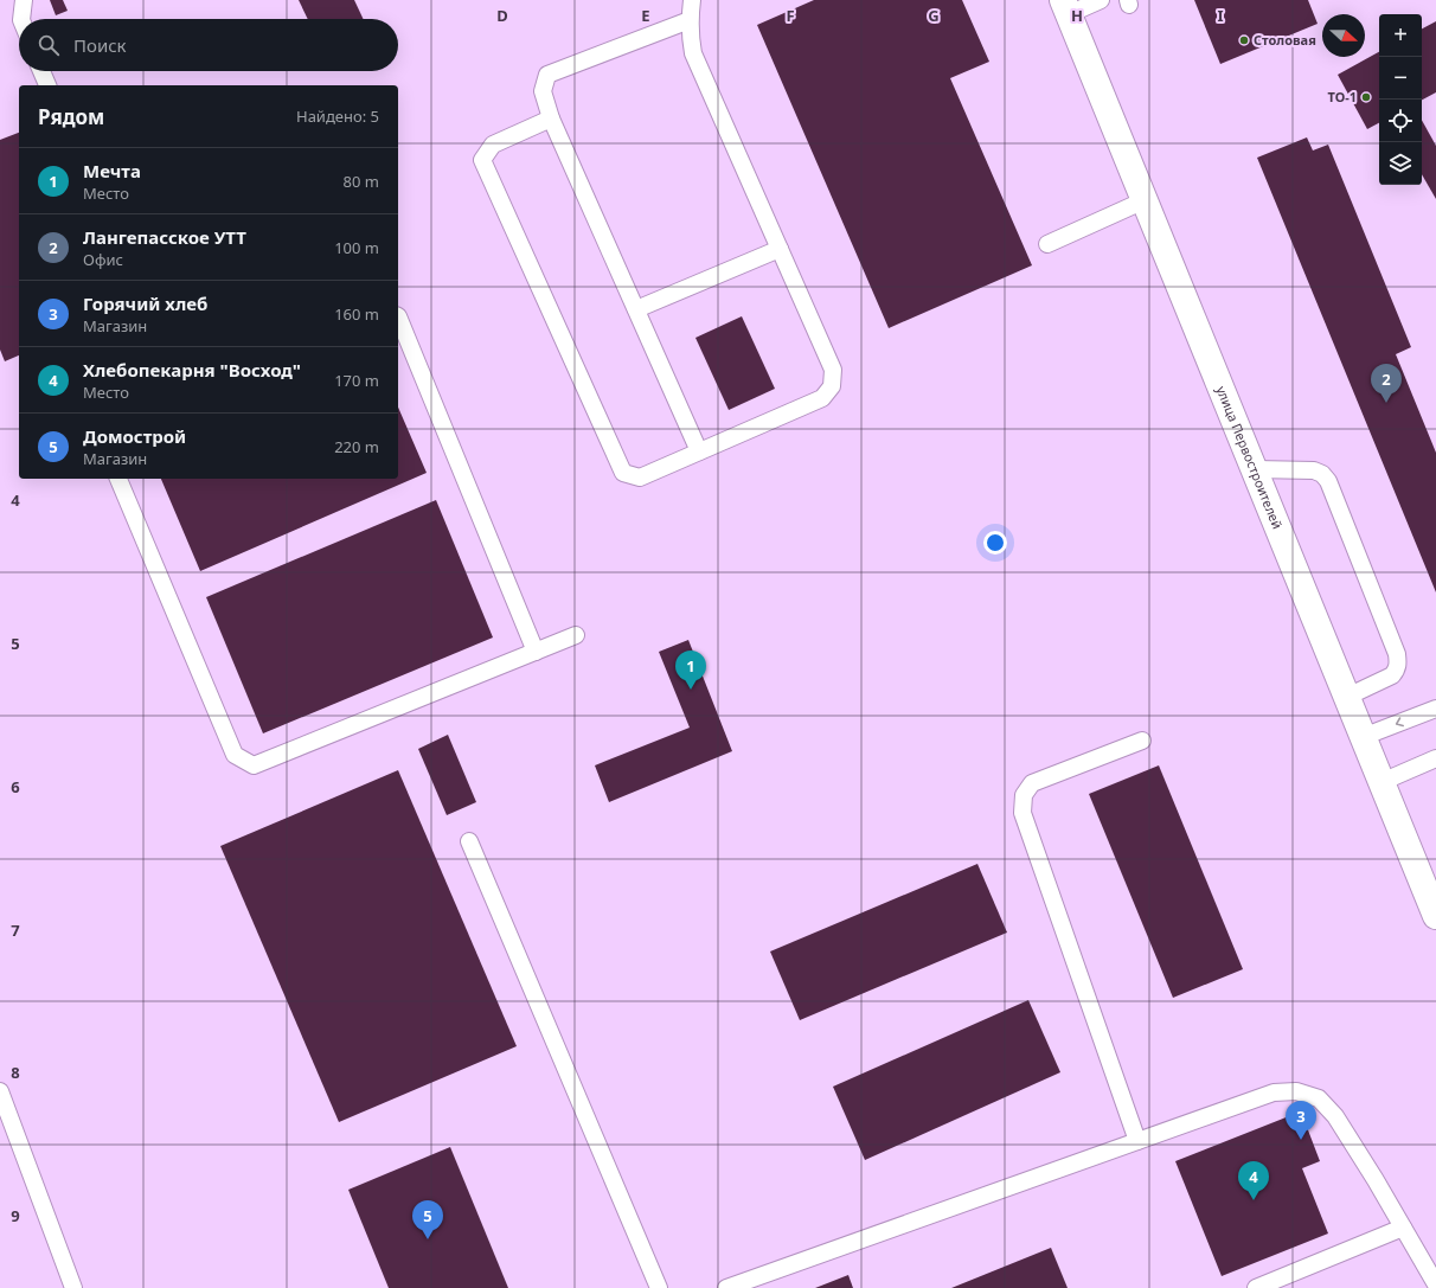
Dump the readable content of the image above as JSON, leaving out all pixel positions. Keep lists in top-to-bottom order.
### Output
{
  "streets": {
    "street": ["улица Первостроителей"]
  },
  "places": ["Столовая", "ТО-1"],
  "north": "right",
  "page": {
    "map_buttons": ["+", "−"],
    "search": "Поиск",
    "heading": ["Рядом", "Найдено: 5"],
    "list": [
      {
        "mark": "1",
        "name": "Мечта",
        "note": "Место",
        "value": "80 m"
      },
      {
        "mark": "2",
        "name": "Лангепасское УТТ",
        "note": "Офис",
        "value": "100 m"
      },
      {
        "mark": "3",
        "name": "Горячий хлеб",
        "note": "Магазин",
        "value": "160 m"
      },
      {
        "mark": "4",
        "name": "Хлебопекарня \"Восход\"",
        "note": "Место",
        "value": "170 m"
      },
      {
        "mark": "5",
        "name": "Домострой",
        "note": "Магазин",
        "value": "220 m"
      }
    ],
    "pins": [
      "2",
      "1",
      "3",
      "4",
      "5"
    ]
  },
  "grid": {
    "columns": [
      "D",
      "E",
      "F",
      "G",
      "H",
      "I"
    ],
    "rows": [
      "4",
      "5",
      "6",
      "7",
      "8",
      "9"
    ]
  }
}
